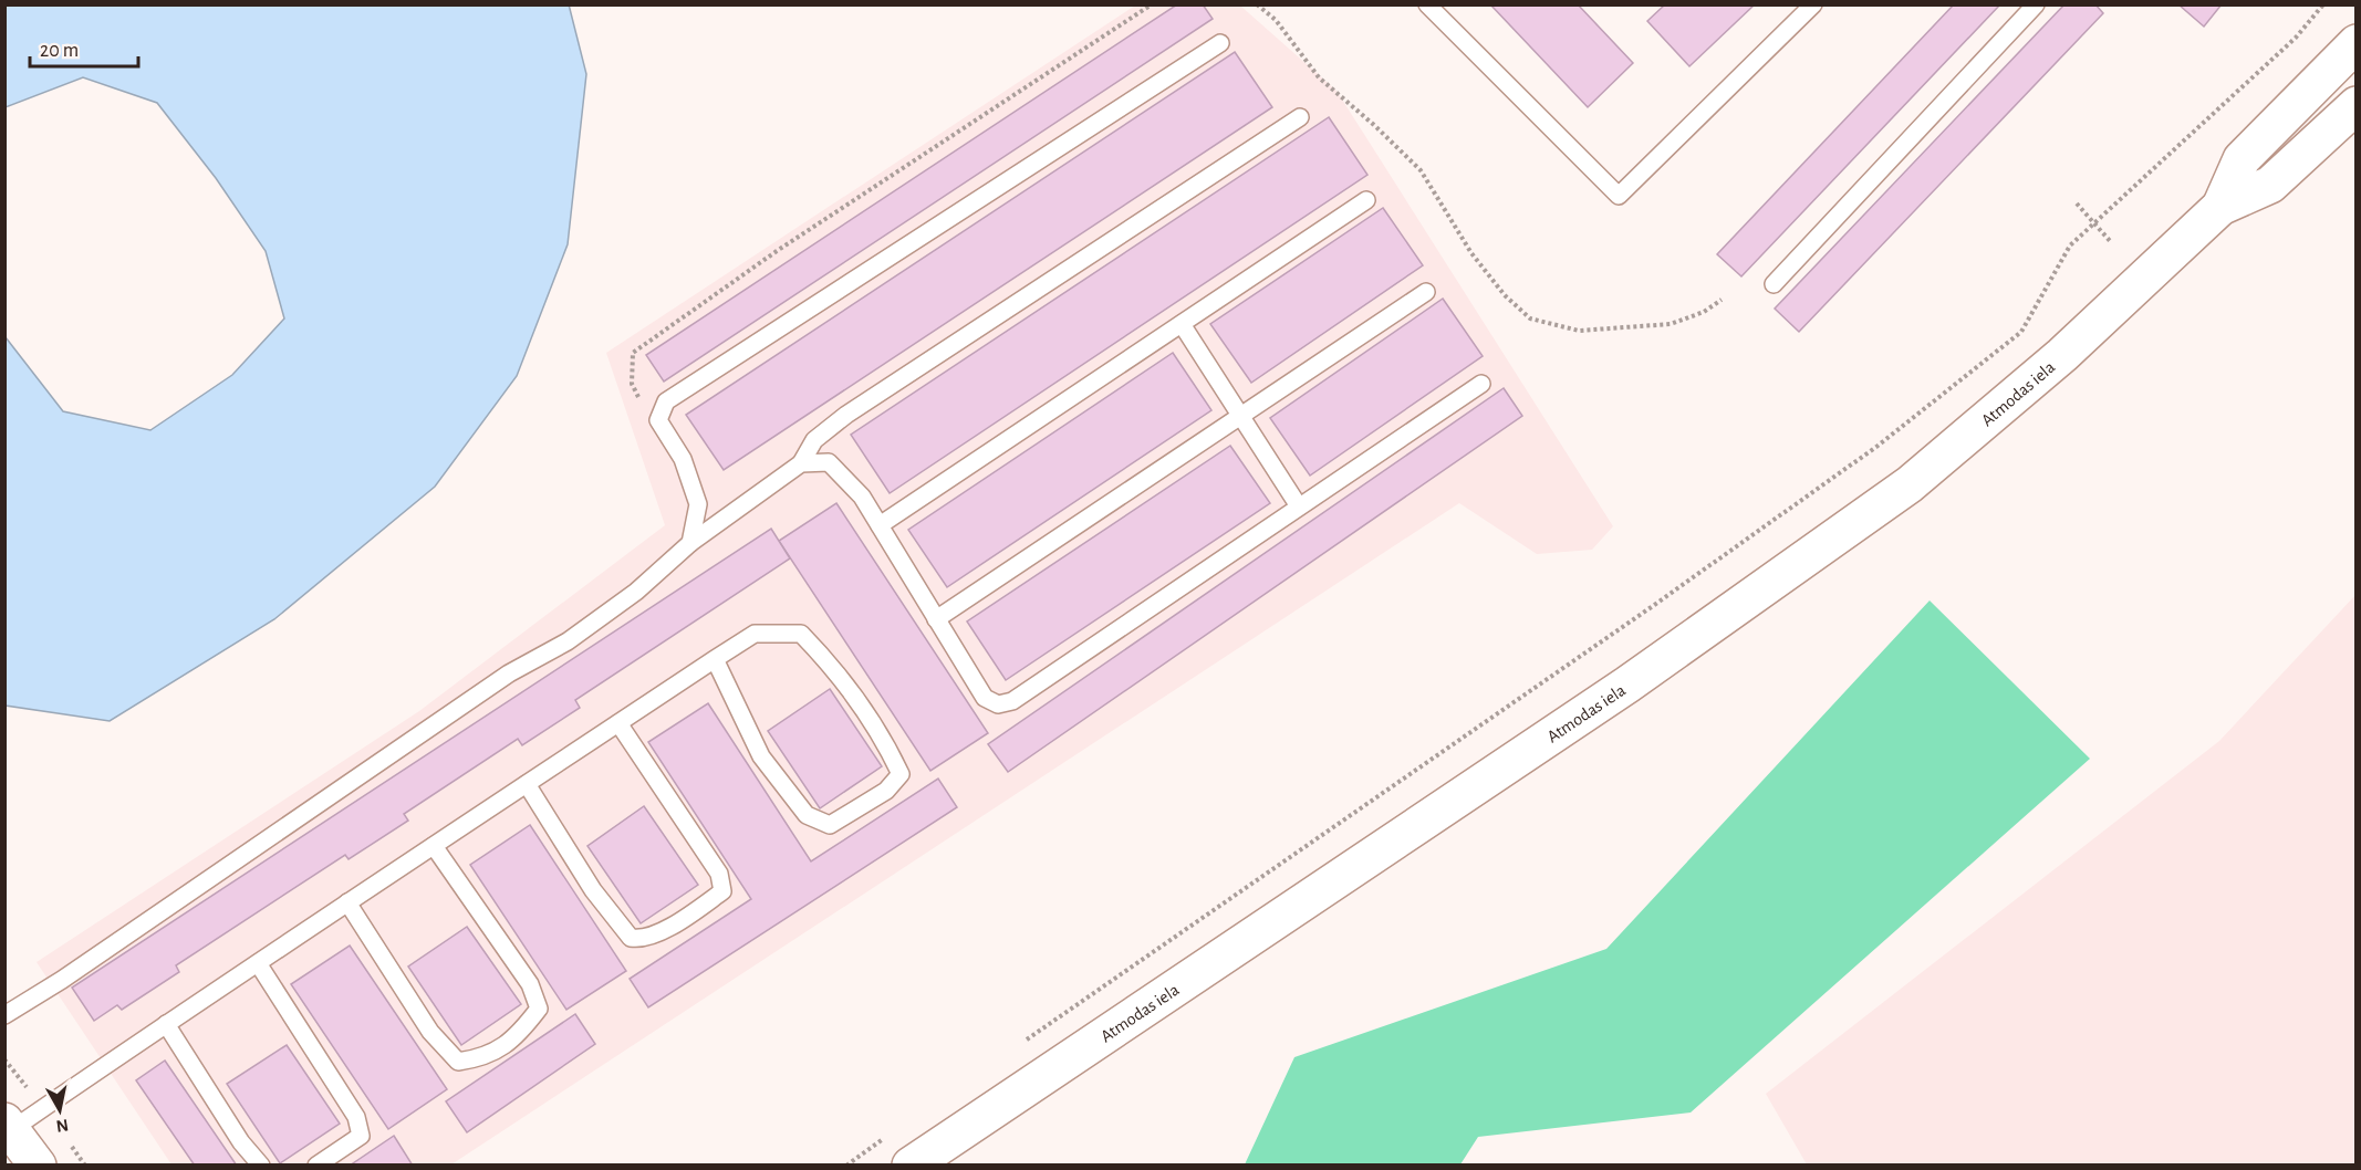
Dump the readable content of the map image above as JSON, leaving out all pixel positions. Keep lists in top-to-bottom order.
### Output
{
  "streets": {
    "main road": ["Atmodas iela"]
  },
  "scale_bar": "20 m",
  "north": "bottom"
}
